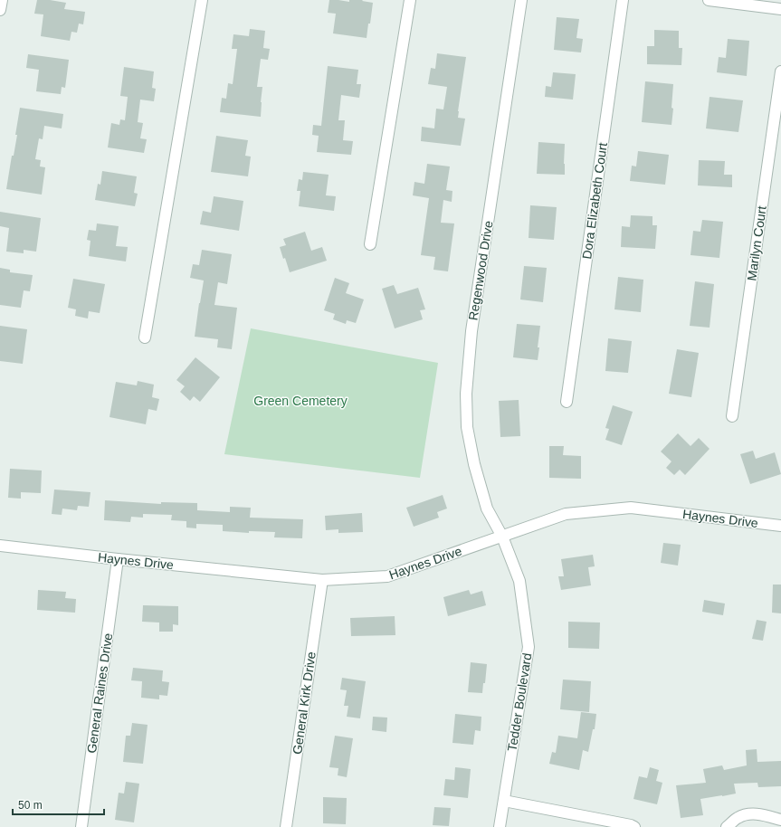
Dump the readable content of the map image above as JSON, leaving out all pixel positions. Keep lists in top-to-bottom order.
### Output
{
  "streets": {
    "street": [
      "Dora Elizabeth Court",
      "Marilyn Court",
      "Regenwood Drive",
      "Haynes Drive",
      "General Raines Drive",
      "Tedder Boulevard",
      "General Kirk Drive"
    ]
  },
  "crossings": [
    ["Regenwood Drive", "Haynes Drive"],
    ["Regenwood Drive", "Tedder Boulevard"],
    ["Haynes Drive", "General Raines Drive"],
    ["Haynes Drive", "Tedder Boulevard"],
    ["Haynes Drive", "General Kirk Drive"]
  ],
  "parks": ["Green Cemetery"],
  "scale_bar": "50 m"
}
